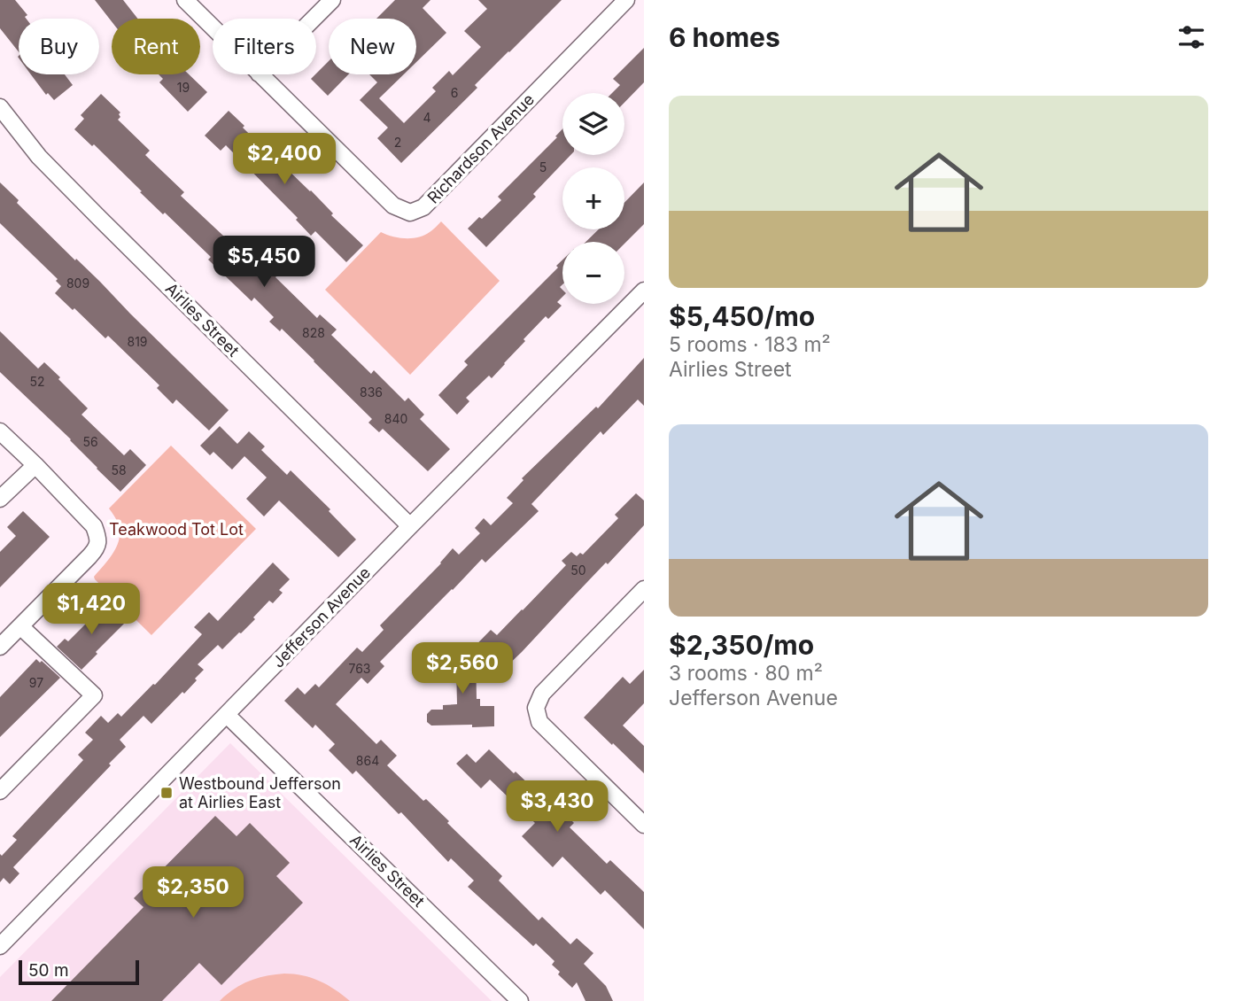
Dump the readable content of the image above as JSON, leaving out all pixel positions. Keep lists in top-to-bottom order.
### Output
{
  "streets": {
    "street": ["Richardson Avenue", "Airlies Street", "Jefferson Avenue"]
  },
  "crossings": [
    ["Airlies Street", "Jefferson Avenue"]
  ],
  "parks": ["Teakwood Tot Lot"],
  "places": {
    "transit": ["Westbound Jefferson at Airlies East"]
  },
  "house_numbers": [
    "19",
    "6",
    "4",
    "2",
    "5",
    "809",
    "828",
    "819",
    "52",
    "836",
    "840",
    "56",
    "58",
    "50",
    "763",
    "97",
    "864"
  ],
  "scale_bar": "50 m",
  "page": {
    "heading": "6 homes",
    "chip": [
      "Buy",
      "Rent",
      "Filters",
      "New"
    ],
    "list": [
      {
        "name": "$5,450/mo",
        "note": "5 rooms · 183 m² · Airlies Street"
      },
      {
        "name": "$2,350/mo",
        "note": "3 rooms · 80 m² · Jefferson Avenue"
      }
    ],
    "map_buttons": ["+", "−"],
    "price": [
      "$2,400",
      "$5,450",
      "$1,420",
      "$2,560",
      "$3,430",
      "$2,350"
    ],
    "scale": "50 m"
  }
}
